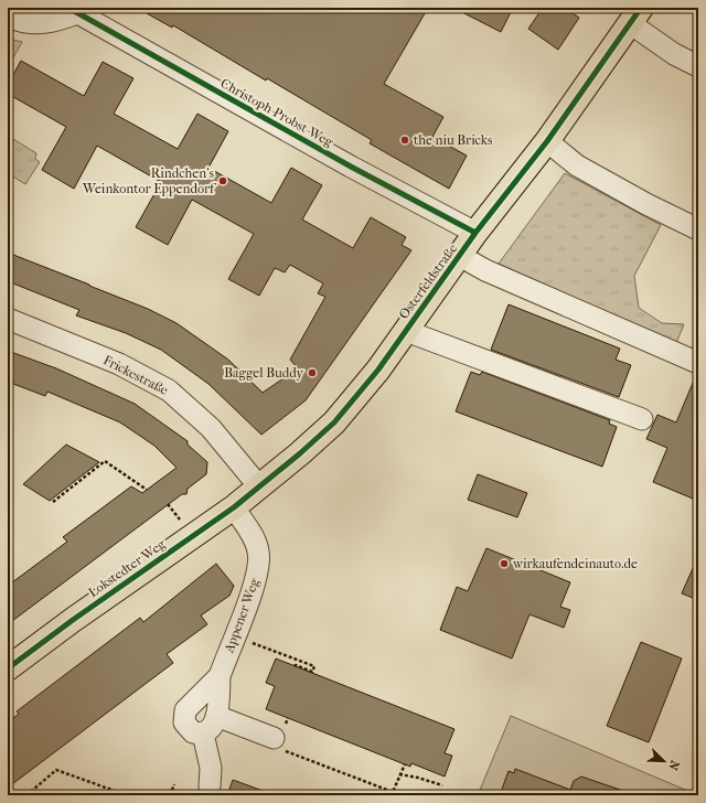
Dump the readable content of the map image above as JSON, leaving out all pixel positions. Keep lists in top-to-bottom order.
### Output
{
  "streets": {
    "main road": ["Osterfeldstraße", "Lokstedter Weg"],
    "street": ["Christoph-Probst-Weg", "Frickestraße", "Appener Weg"]
  },
  "crossings": [
    ["Christoph-Probst-Weg", "Osterfeldstraße"],
    ["Osterfeldstraße", "Frickestraße"],
    ["Osterfeldstraße", "Lokstedter Weg"],
    ["Frickestraße", "Lokstedter Weg"],
    ["Lokstedter Weg", "Appener Weg"]
  ],
  "places": [
    "the niu Bricks",
    "Rindchen's Weinkontor Eppendorf",
    "Baggel Buddy",
    "wirkaufendeinauto.de"
  ],
  "north": "bottom right"
}
